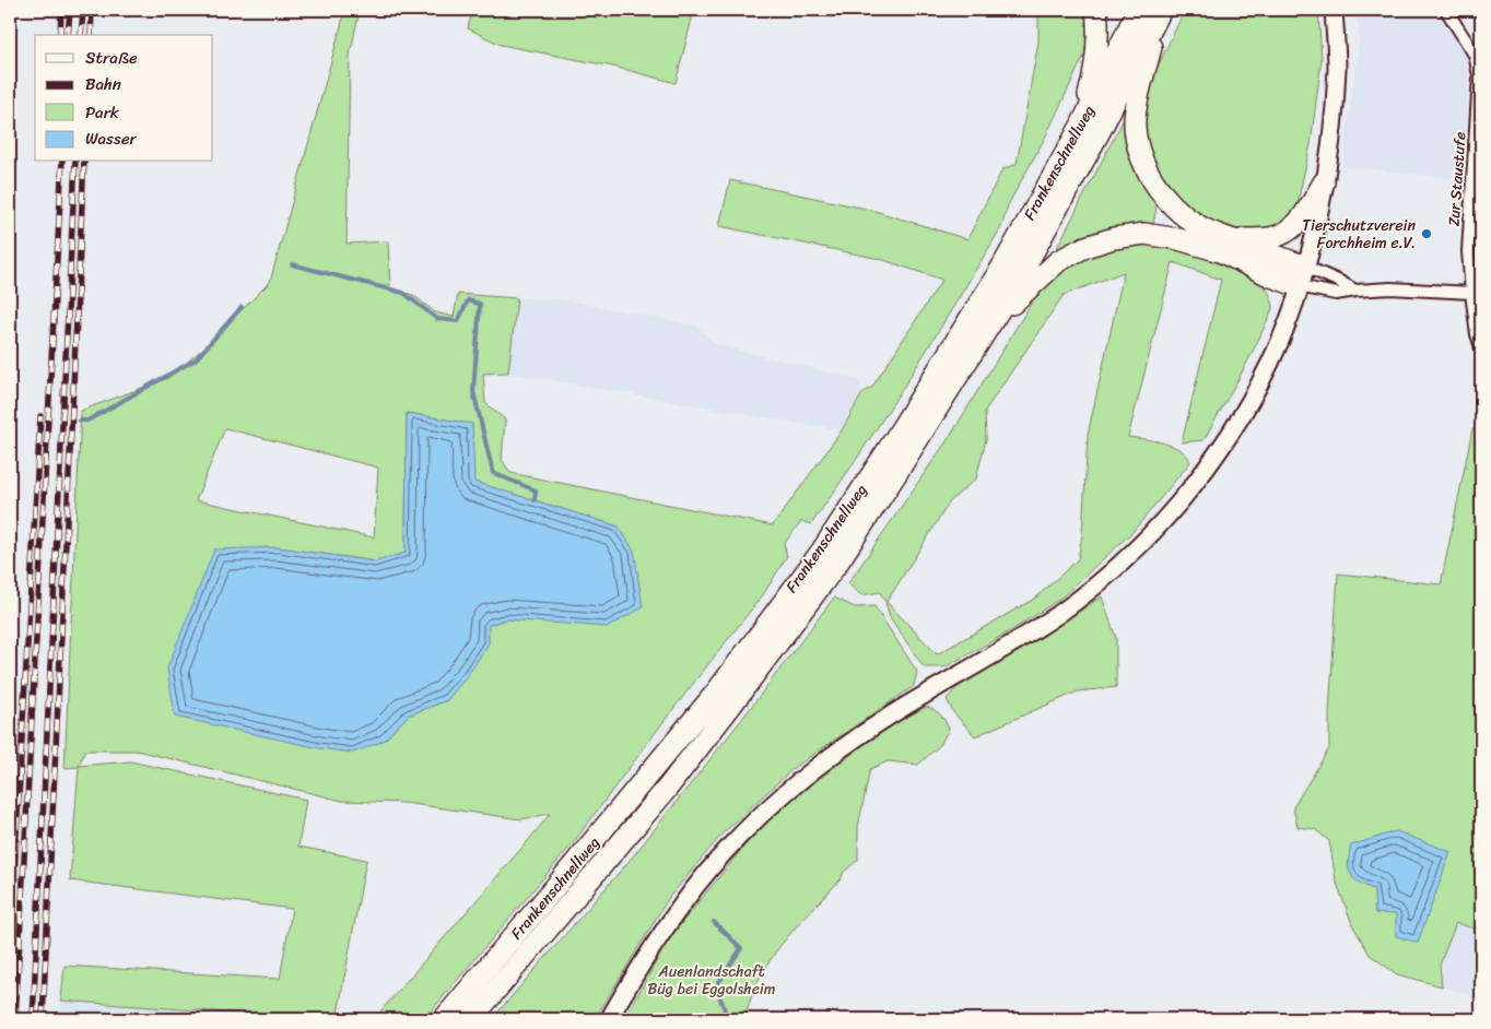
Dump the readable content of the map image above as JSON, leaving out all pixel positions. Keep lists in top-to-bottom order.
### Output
{
  "streets": {
    "highway": ["Frankenschnellweg"],
    "street": ["Zur Staustufe"]
  },
  "parks": ["Auenlandschaft Büg bei Eggolsheim"],
  "places": ["Tierschutzverein Forchheim e.V."],
  "legend": [
    "Straße",
    "Bahn",
    "Park",
    "Wasser"
  ]
}
